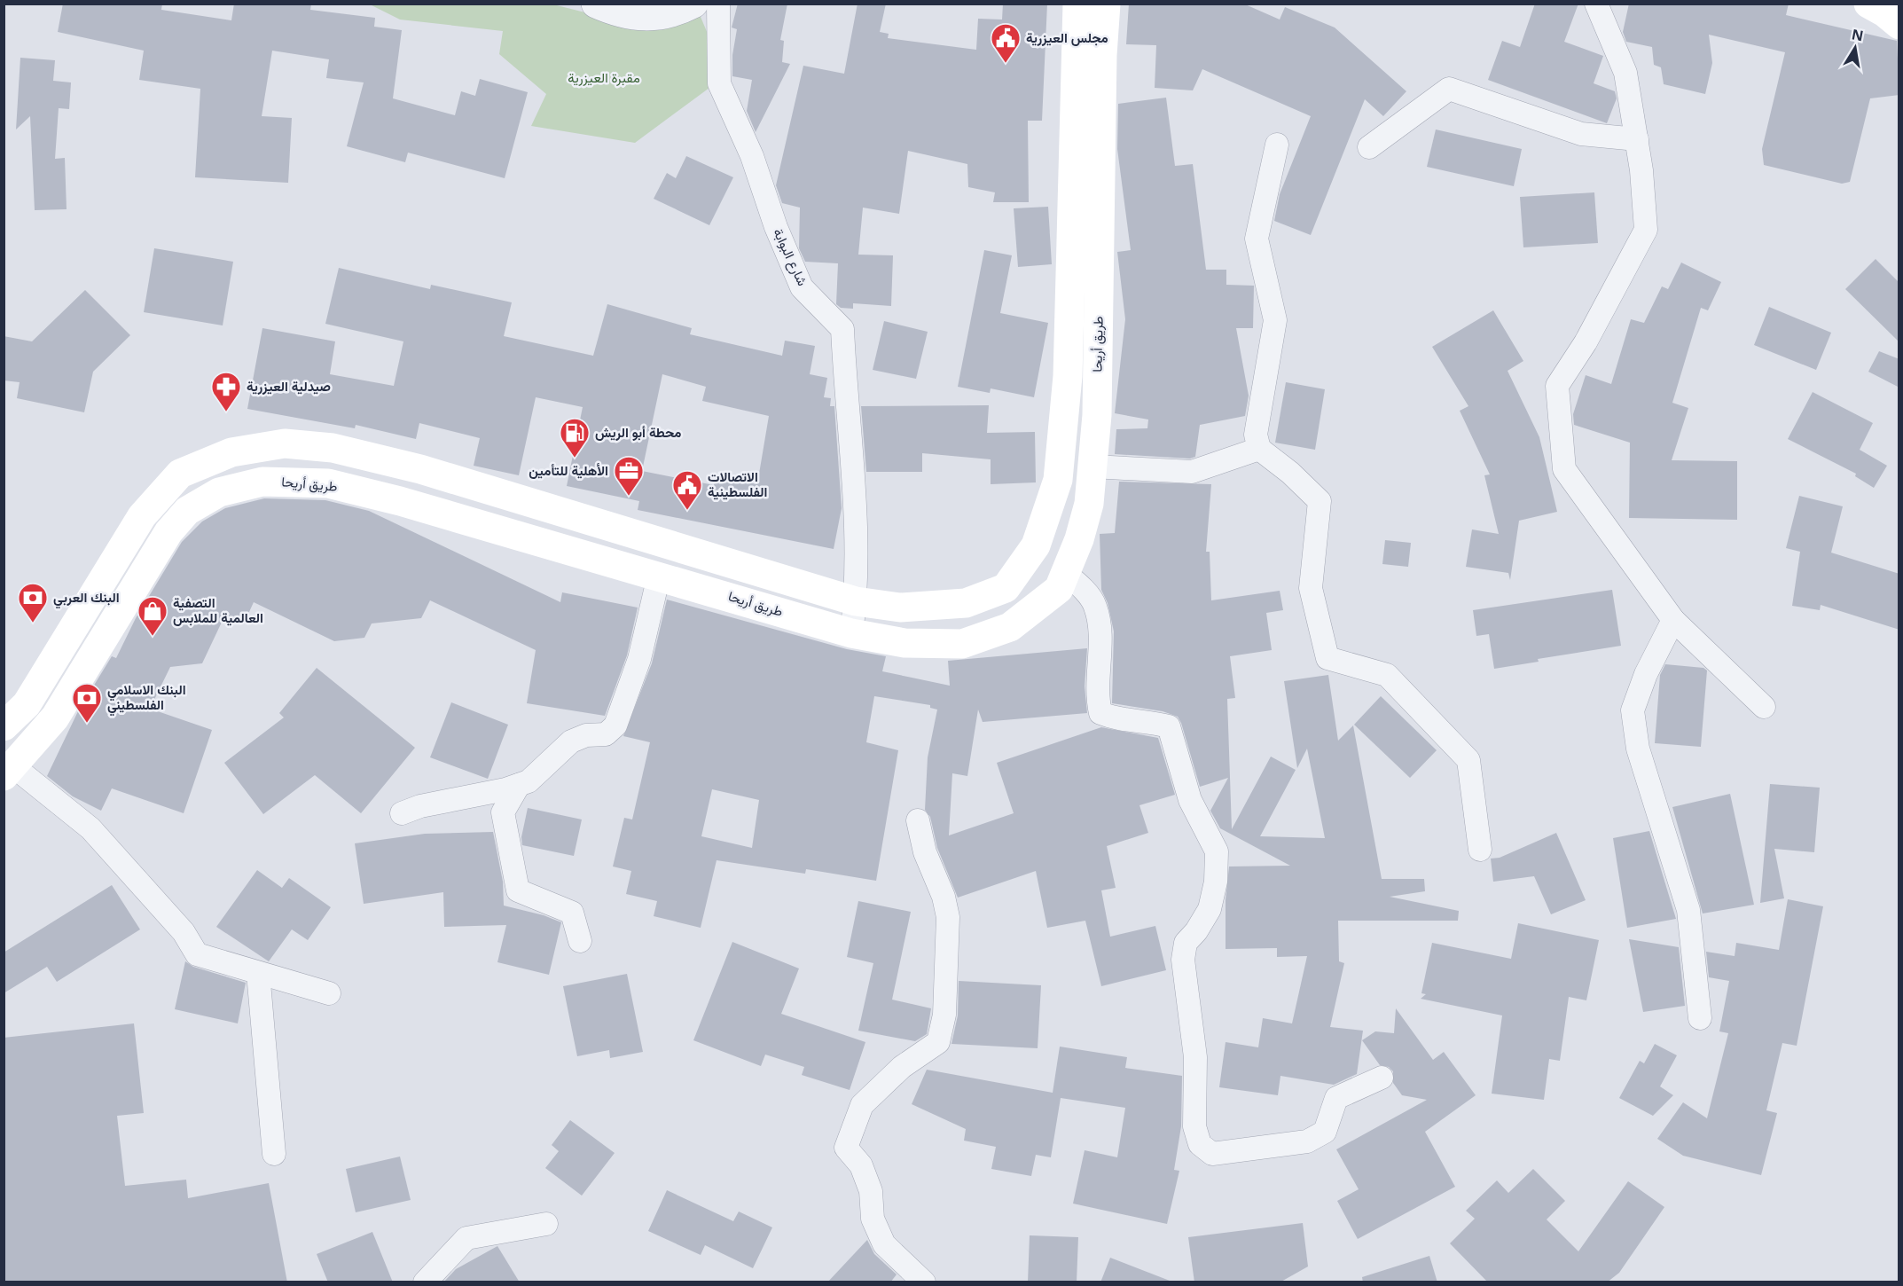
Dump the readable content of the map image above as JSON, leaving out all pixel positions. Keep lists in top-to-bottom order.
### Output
{
  "streets": {
    "main road": ["طريق أريحا"],
    "street": ["شارع البوابة"]
  },
  "crossings": [
    ["شارع البوابة", "طريق أريحا"]
  ],
  "parks": ["مقبرة العيزرية"],
  "places": {
    "public building": ["مجلس العيزرية", "الاتصالات الفلسطينية"],
    "pharmacy": ["صيدلية العيزرية"],
    "fuel station": ["محطة أبو الريش"],
    "office": ["الأهلية للتأمين"],
    "bank": ["البنك العربي", "البنك الاسلامي الفلسطيني"],
    "shop": ["التصفية العالمية للملابس"]
  },
  "north": "top"
}
